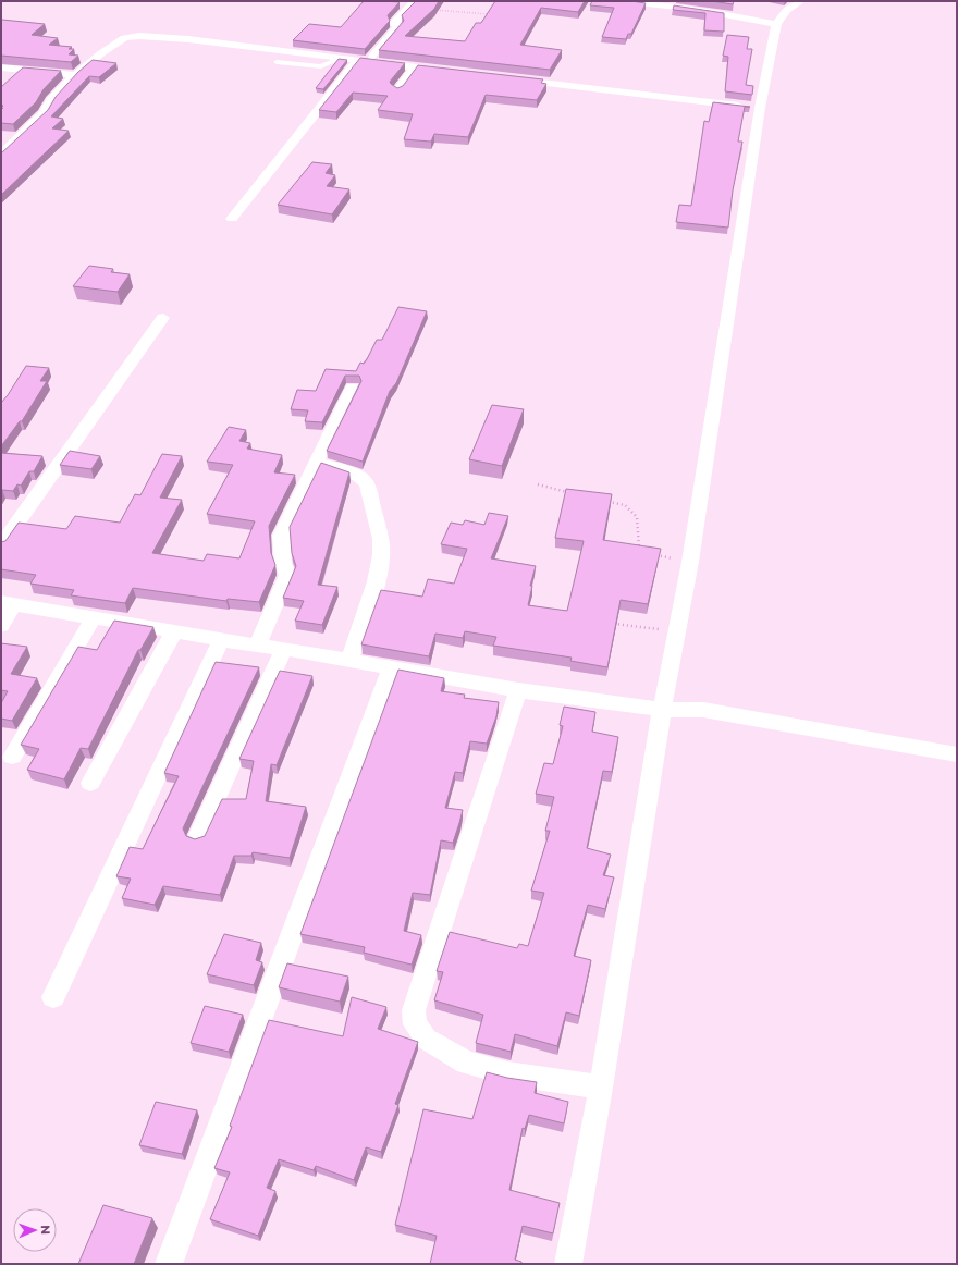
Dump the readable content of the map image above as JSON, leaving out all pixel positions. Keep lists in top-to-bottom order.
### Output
{
  "north": "right"
}
